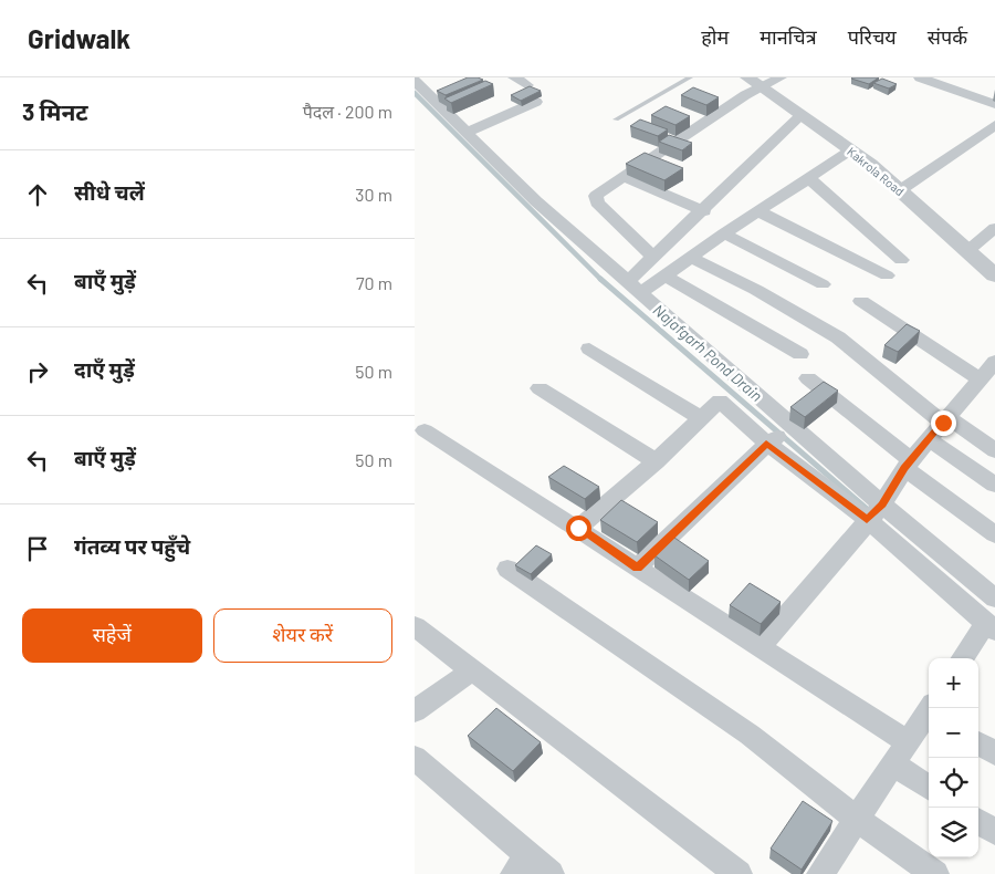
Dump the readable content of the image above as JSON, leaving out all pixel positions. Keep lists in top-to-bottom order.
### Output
{
  "streets": {
    "street": ["Kakrola Road"]
  },
  "water": ["Najafgarh Pond Drain"],
  "page": {
    "header": "Gridwalk",
    "nav": [
      "होम",
      "मानचित्र",
      "परिचय",
      "संपर्क"
    ],
    "heading": ["3 मिनट", "पैदल · 200 m"],
    "list": [
      ["सीधे चलें", "30 m"],
      ["बाएँ मुड़ें", "70 m"],
      ["दाएँ मुड़ें", "50 m"],
      ["बाएँ मुड़ें", "50 m"],
      "गंतव्य पर पहुँचे"
    ],
    "buttons": ["सहेजें", "शेयर करें"],
    "map_buttons": ["+", "−"]
  }
}
